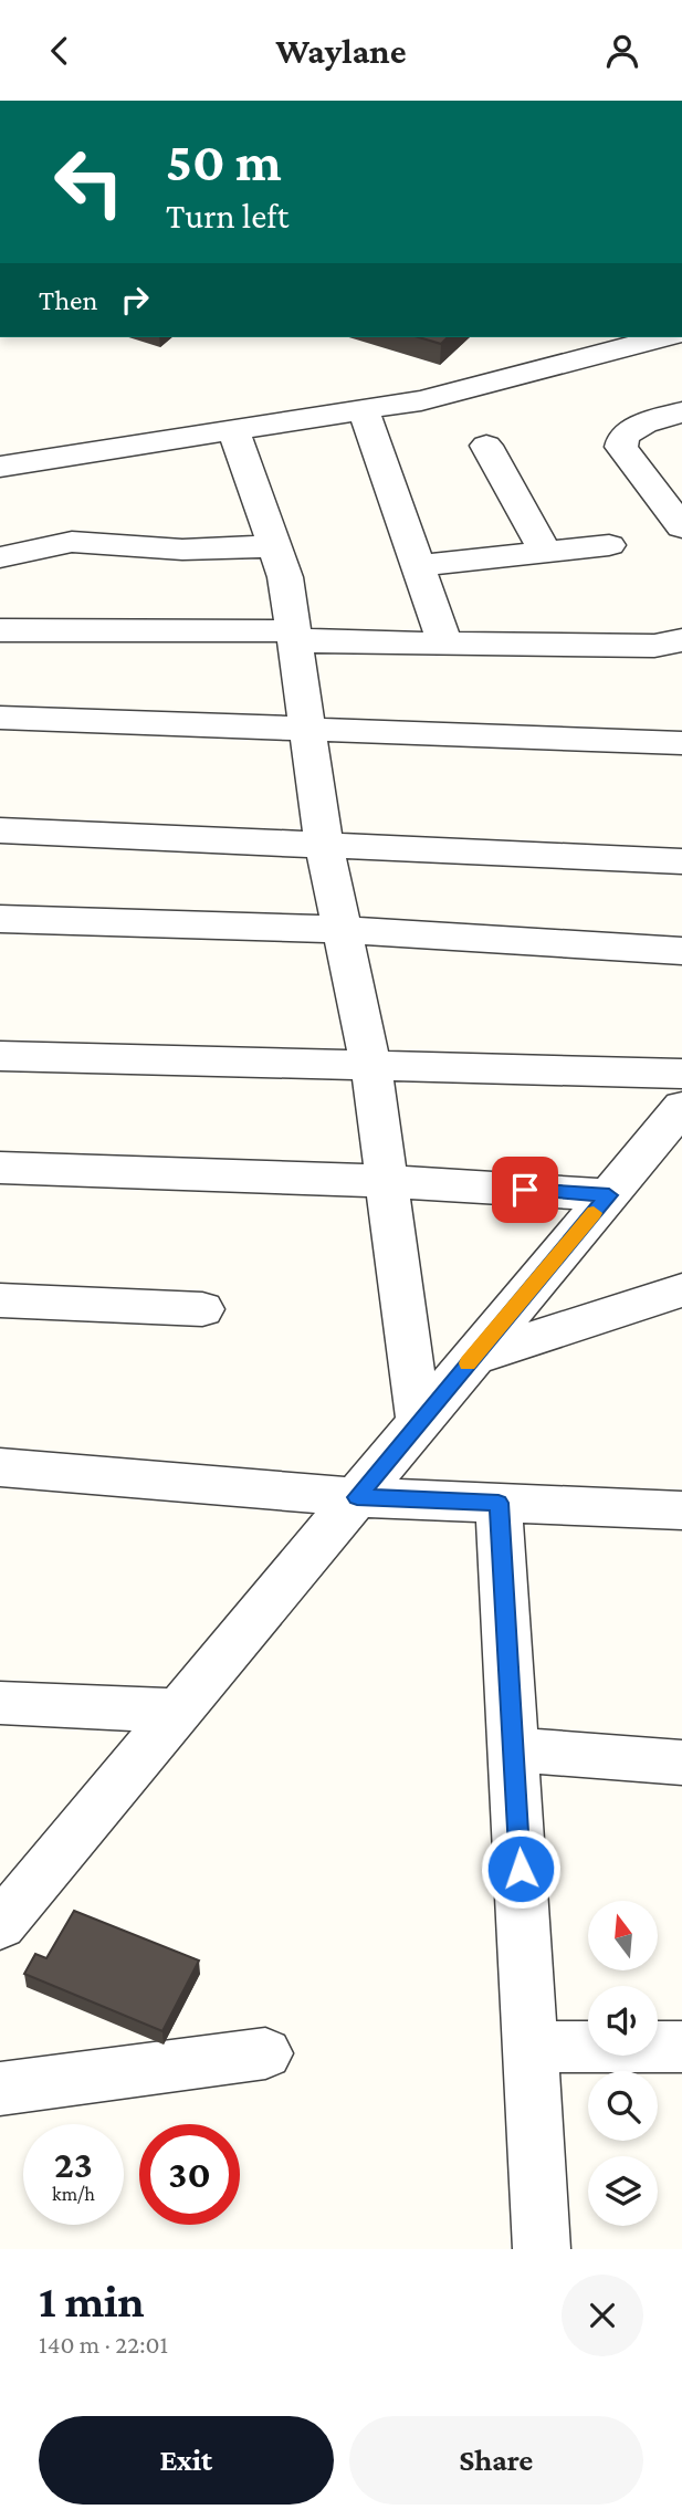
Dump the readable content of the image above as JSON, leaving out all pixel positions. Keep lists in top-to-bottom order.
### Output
{
  "north": "top",
  "page": {
    "header": "Waylane",
    "turn": ["50 m", "Turn left"],
    "then": "Then",
    "speed": "23 km/h",
    "limit": "30",
    "heading": ["1 min", "140 m · 22:01"],
    "buttons": ["Exit", "Share"]
  }
}
